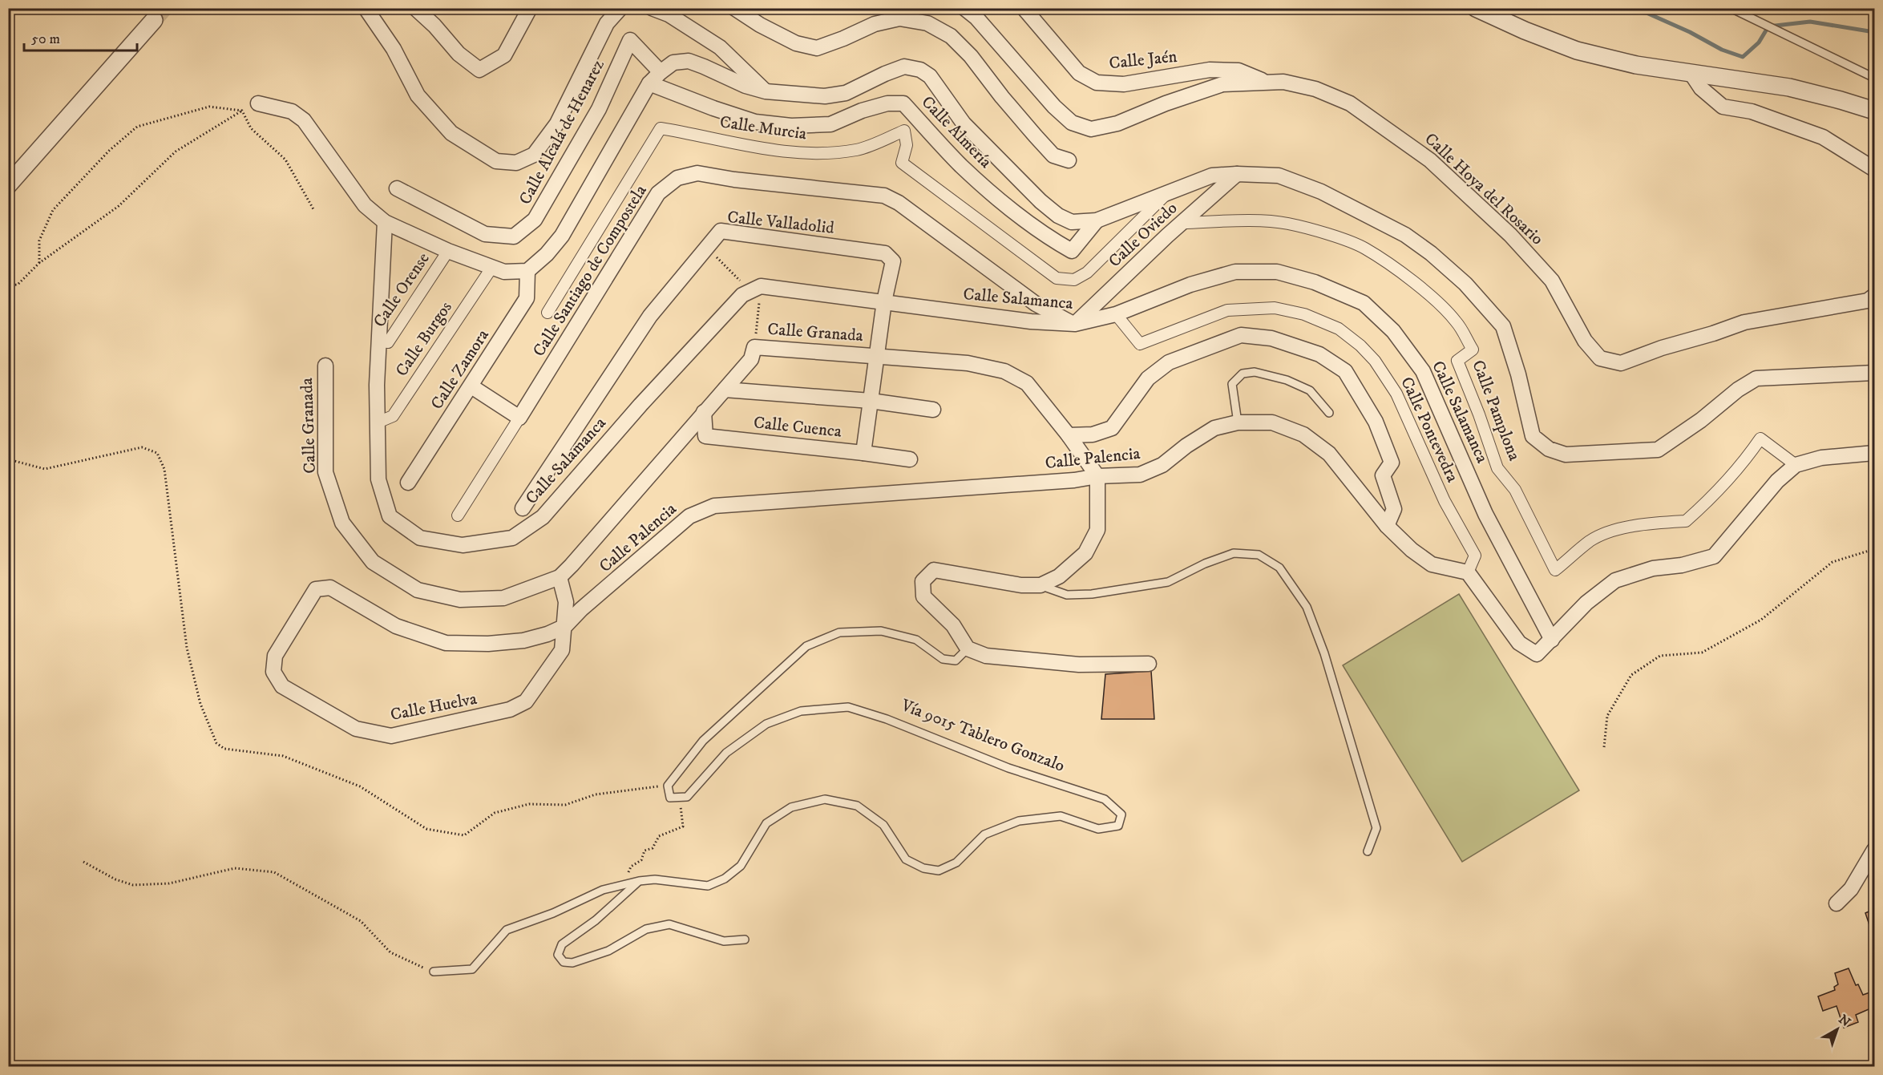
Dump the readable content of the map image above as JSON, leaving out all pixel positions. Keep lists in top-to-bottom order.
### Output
{
  "streets": {
    "street": [
      "Calle Jaén",
      "Calle Murcia",
      "Calle Alcalá de Henarez",
      "Calle Almería",
      "Calle Hoya del Rosario",
      "Calle Valladolid",
      "Calle Oviedo",
      "Calle Santiago de Compostela",
      "Calle Orense",
      "Calle Salamanca",
      "Calle Granada",
      "Calle Burgos",
      "Calle Zamora",
      "Calle Pamplona",
      "Calle Cuenca",
      "Calle Pontevedra",
      "Calle Palencia",
      "Calle Huelva"
    ],
    "lane": ["Vía 9015 Tablero Gonzalo"]
  },
  "crossings": [
    ["Calle Jaén", "Calle Hoya del Rosario"],
    ["Calle Valladolid", "Calle Salamanca"],
    ["Calle Valladolid", "Calle Granada"],
    ["Calle Valladolid", "Calle Cuenca"],
    ["Calle Oviedo", "Calle Santiago de Compostela"],
    ["Calle Oviedo", "Calle Salamanca"],
    ["Calle Oviedo", "Calle Pamplona"],
    ["Calle Santiago de Compostela", "Calle Salamanca"],
    ["Calle Orense", "Calle Salamanca"],
    ["Calle Salamanca", "Calle Burgos"],
    ["Calle Salamanca", "Calle Pontevedra"],
    ["Calle Granada", "Calle Cuenca"],
    ["Calle Granada", "Calle Palencia"],
    ["Calle Pontevedra", "Calle Palencia"],
    ["Calle Palencia", "Calle Huelva"]
  ],
  "scale_bar": "50 m",
  "north": "top right"
}
